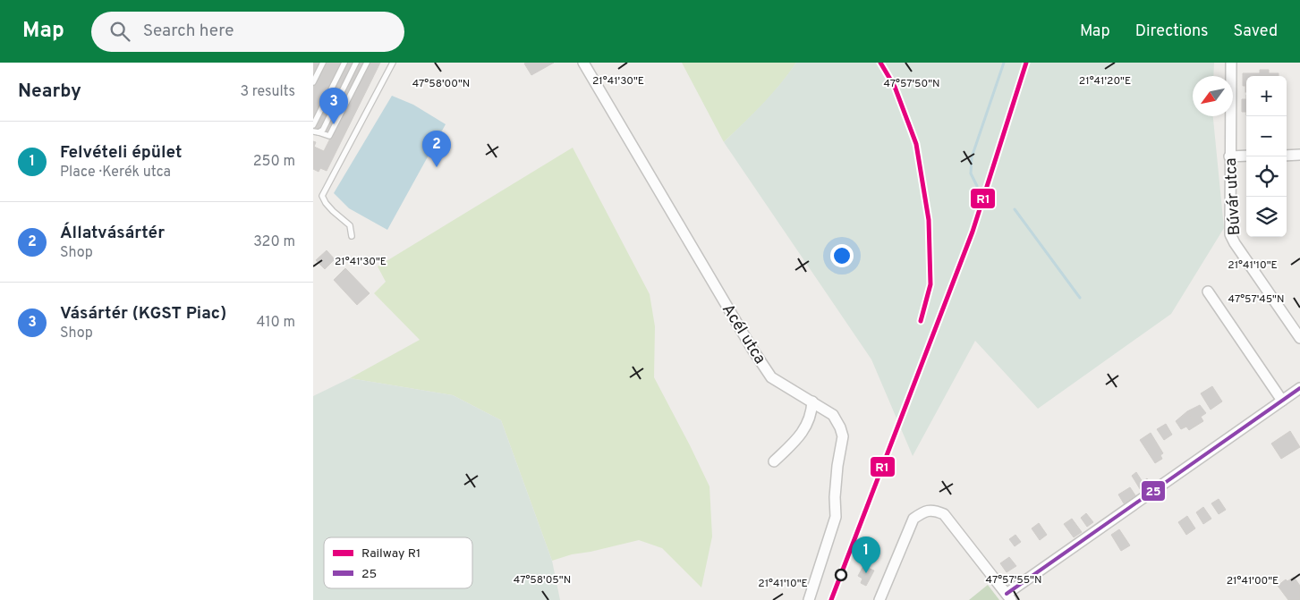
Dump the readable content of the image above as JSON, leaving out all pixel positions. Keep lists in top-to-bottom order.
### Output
{
  "streets": {
    "street": ["Búvár utca", "Acél utca"]
  },
  "lines": ["rail line R1", "transit line 25"],
  "legend": ["Railway R1", "25"],
  "north": "bottom left",
  "page": {
    "header": "Map",
    "search": "Search here",
    "nav": ["Map", "Directions", "Saved"],
    "heading": ["Nearby", "3 results"],
    "map_buttons": ["+", "−"],
    "pins": ["3", "2", "1"],
    "list": [
      {
        "mark": "1",
        "name": "Felvételi épület",
        "note": "Place · Kerék utca",
        "value": "250 m"
      },
      {
        "mark": "2",
        "name": "Állatvásártér",
        "note": "Shop",
        "value": "320 m"
      },
      {
        "mark": "3",
        "name": "Vásártér (KGST Piac)",
        "note": "Shop",
        "value": "410 m"
      }
    ]
  },
  "coordinates": [
    "21°41'30\"E",
    "21°41'20\"E",
    "47°58'00\"N",
    "47°57'50\"N",
    "21°41'10\"E",
    "47°57'45\"N",
    "47°58'05\"N",
    "47°57'55\"N",
    "21°41'00\"E"
  ]
}
